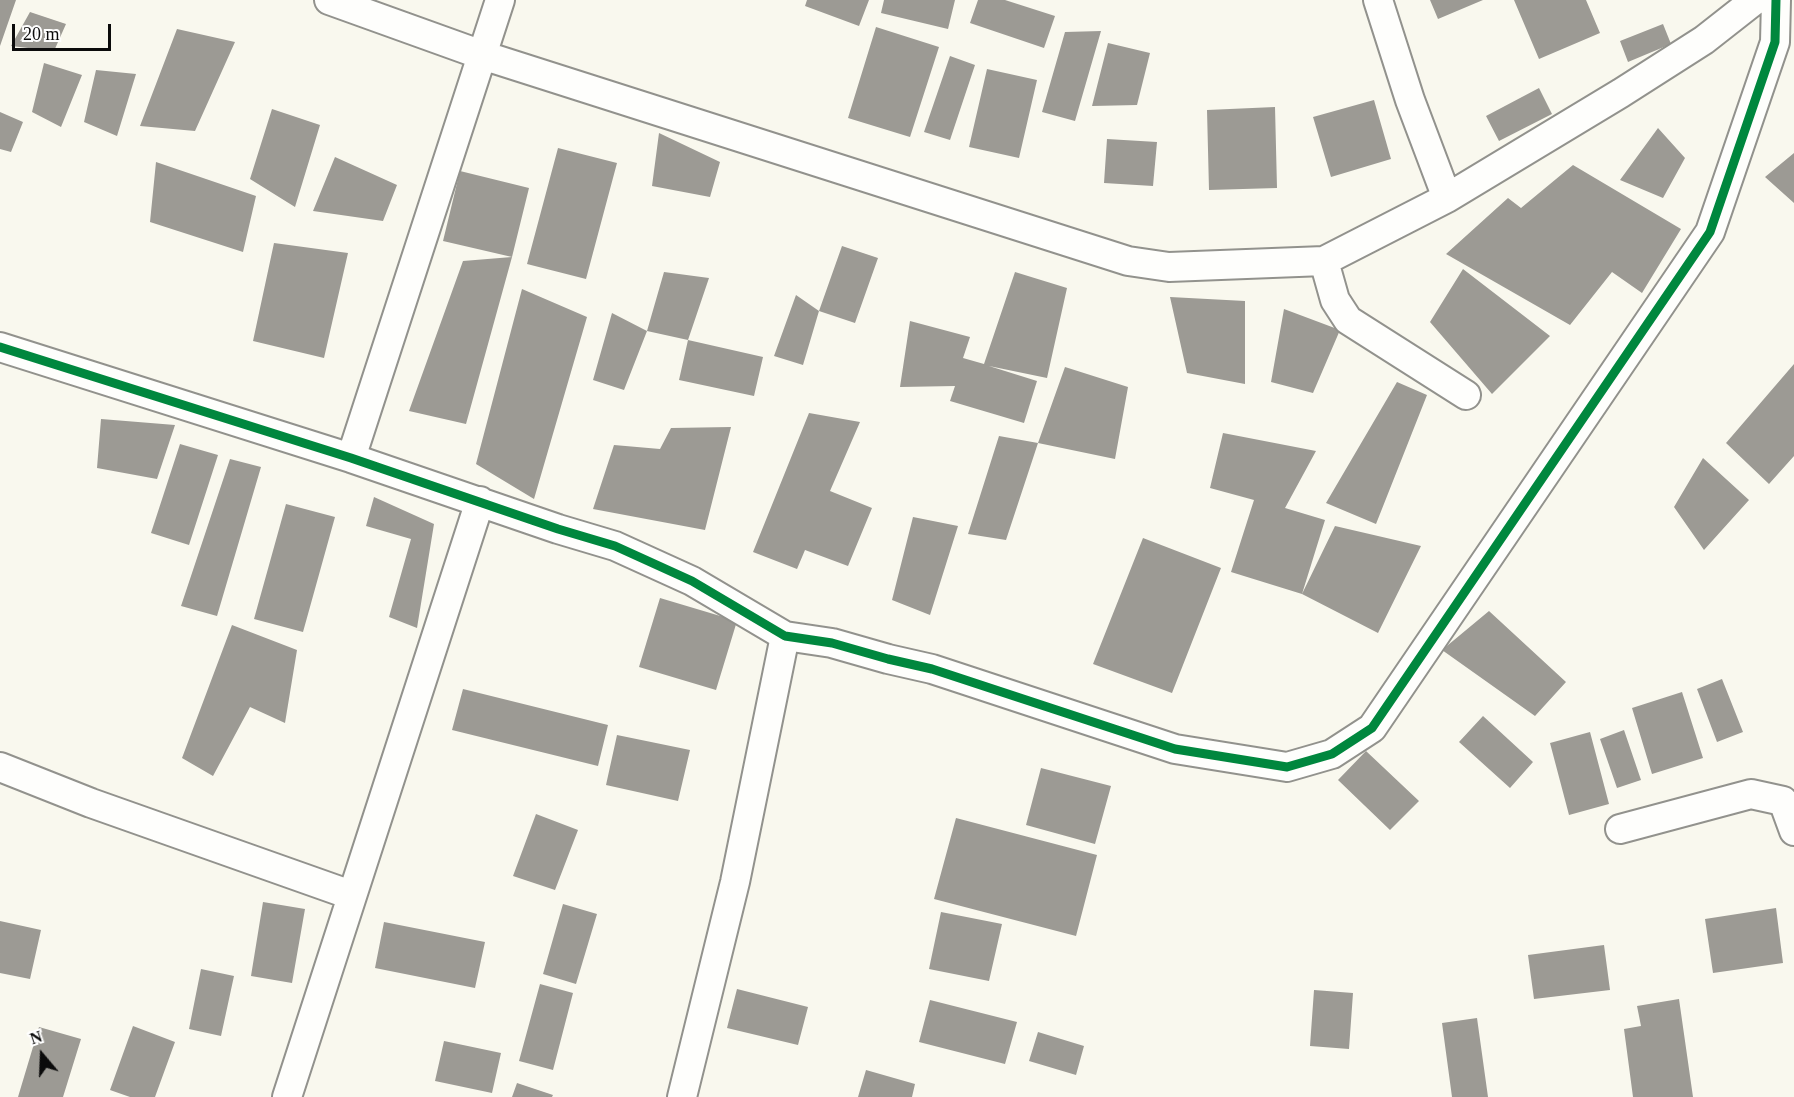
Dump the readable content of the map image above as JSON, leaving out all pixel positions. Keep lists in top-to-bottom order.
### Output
{
  "scale_bar": "20 m",
  "north": "top"
}
